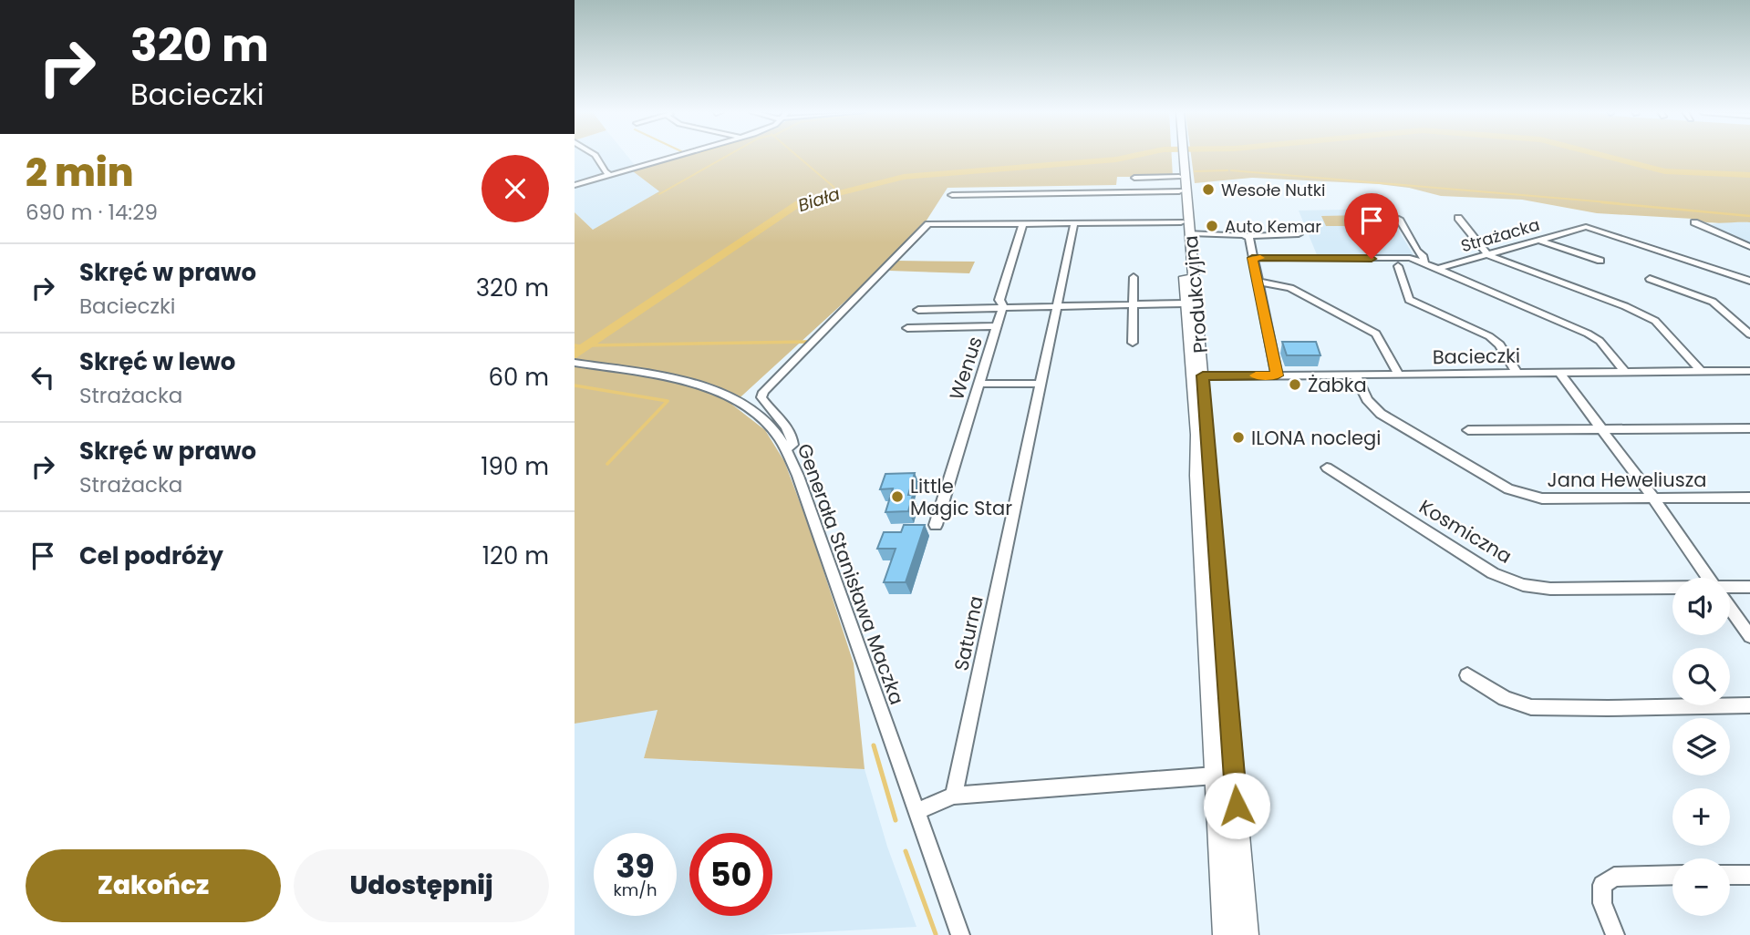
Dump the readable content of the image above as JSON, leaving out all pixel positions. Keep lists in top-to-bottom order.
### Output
{
  "streets": {
    "main road": ["Produkcyjna"],
    "street": [
      "Strażacka",
      "Bacieczki",
      "Wenus",
      "Jana Heweliusza",
      "Kosmiczna",
      "Generała Stanisława Maczka",
      "Saturna"
    ]
  },
  "crossings": [
    ["Produkcyjna", "Bacieczki"],
    ["Bacieczki", "Jana Heweliusza"]
  ],
  "water": ["Biała"],
  "places": [
    "Wesołe Nutki",
    "Auto Kemar",
    "Żabka",
    "ILONA noclegi",
    "Little Magic Star"
  ],
  "page": {
    "turn": ["320 m", "Bacieczki"],
    "heading": ["2 min", "690 m · 14:29"],
    "list": [
      {
        "name": "Skręć w prawo",
        "note": "Bacieczki",
        "value": "320 m"
      },
      {
        "name": "Skręć w lewo",
        "note": "Strażacka",
        "value": "60 m"
      },
      {
        "name": "Skręć w prawo",
        "note": "Strażacka",
        "value": "190 m"
      },
      {
        "name": "Cel podróży",
        "value": "120 m"
      }
    ],
    "map_buttons": ["+", "−"],
    "speed": "39 km/h",
    "limit": "50",
    "buttons": ["Zakończ", "Udostępnij"]
  }
}
